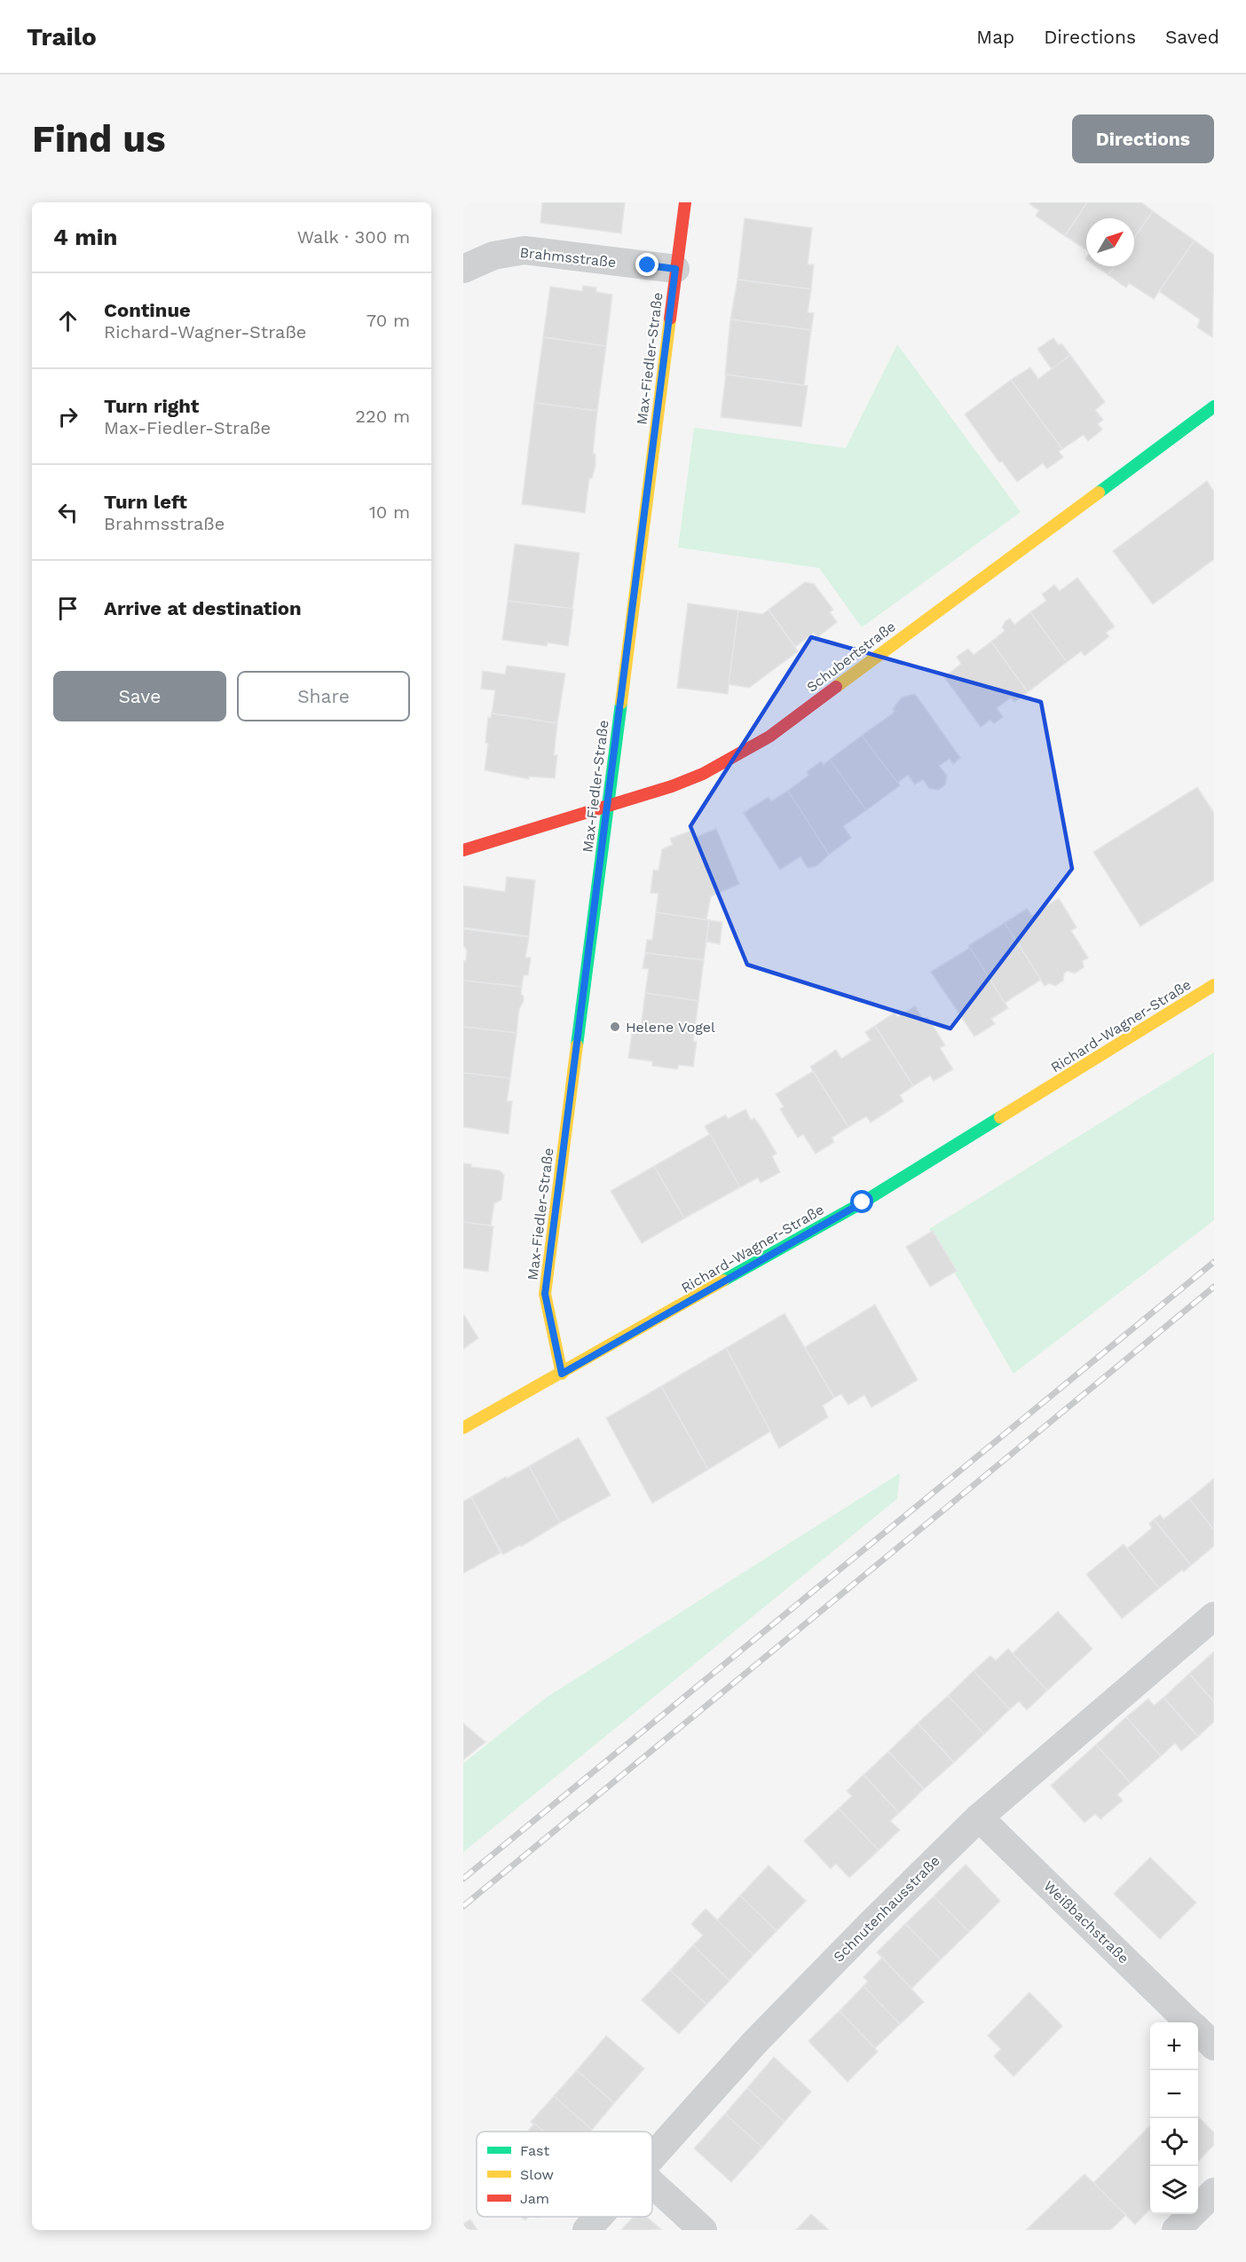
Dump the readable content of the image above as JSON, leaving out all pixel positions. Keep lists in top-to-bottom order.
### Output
{
  "streets": {
    "street": [
      "Brahmsstraße",
      "Max-Fiedler-Straße",
      "Schubertstraße",
      "Richard-Wagner-Straße",
      "Schnutenhausstraße",
      "Weißbachstraße"
    ]
  },
  "crossings": [
    ["Brahmsstraße", "Max-Fiedler-Straße"],
    ["Max-Fiedler-Straße", "Schubertstraße"],
    ["Max-Fiedler-Straße", "Richard-Wagner-Straße"],
    ["Schnutenhausstraße", "Weißbachstraße"]
  ],
  "places": ["Helene Vogel"],
  "legend": ["Fast", "Slow", "Jam"],
  "north": "top right",
  "page": {
    "header": "Trailo",
    "nav": ["Map", "Directions", "Saved"],
    "buttons": [
      "Directions",
      ["Save", "Share"]
    ],
    "title": "Find us",
    "heading": ["4 min", "Walk · 300 m"],
    "list": [
      ["Continue", "Richard-Wagner-Straße", "70 m"],
      ["Turn right", "Max-Fiedler-Straße", "220 m"],
      ["Turn left", "Brahmsstraße", "10 m"],
      "Arrive at destination"
    ],
    "map_buttons": ["+", "−"]
  }
}
